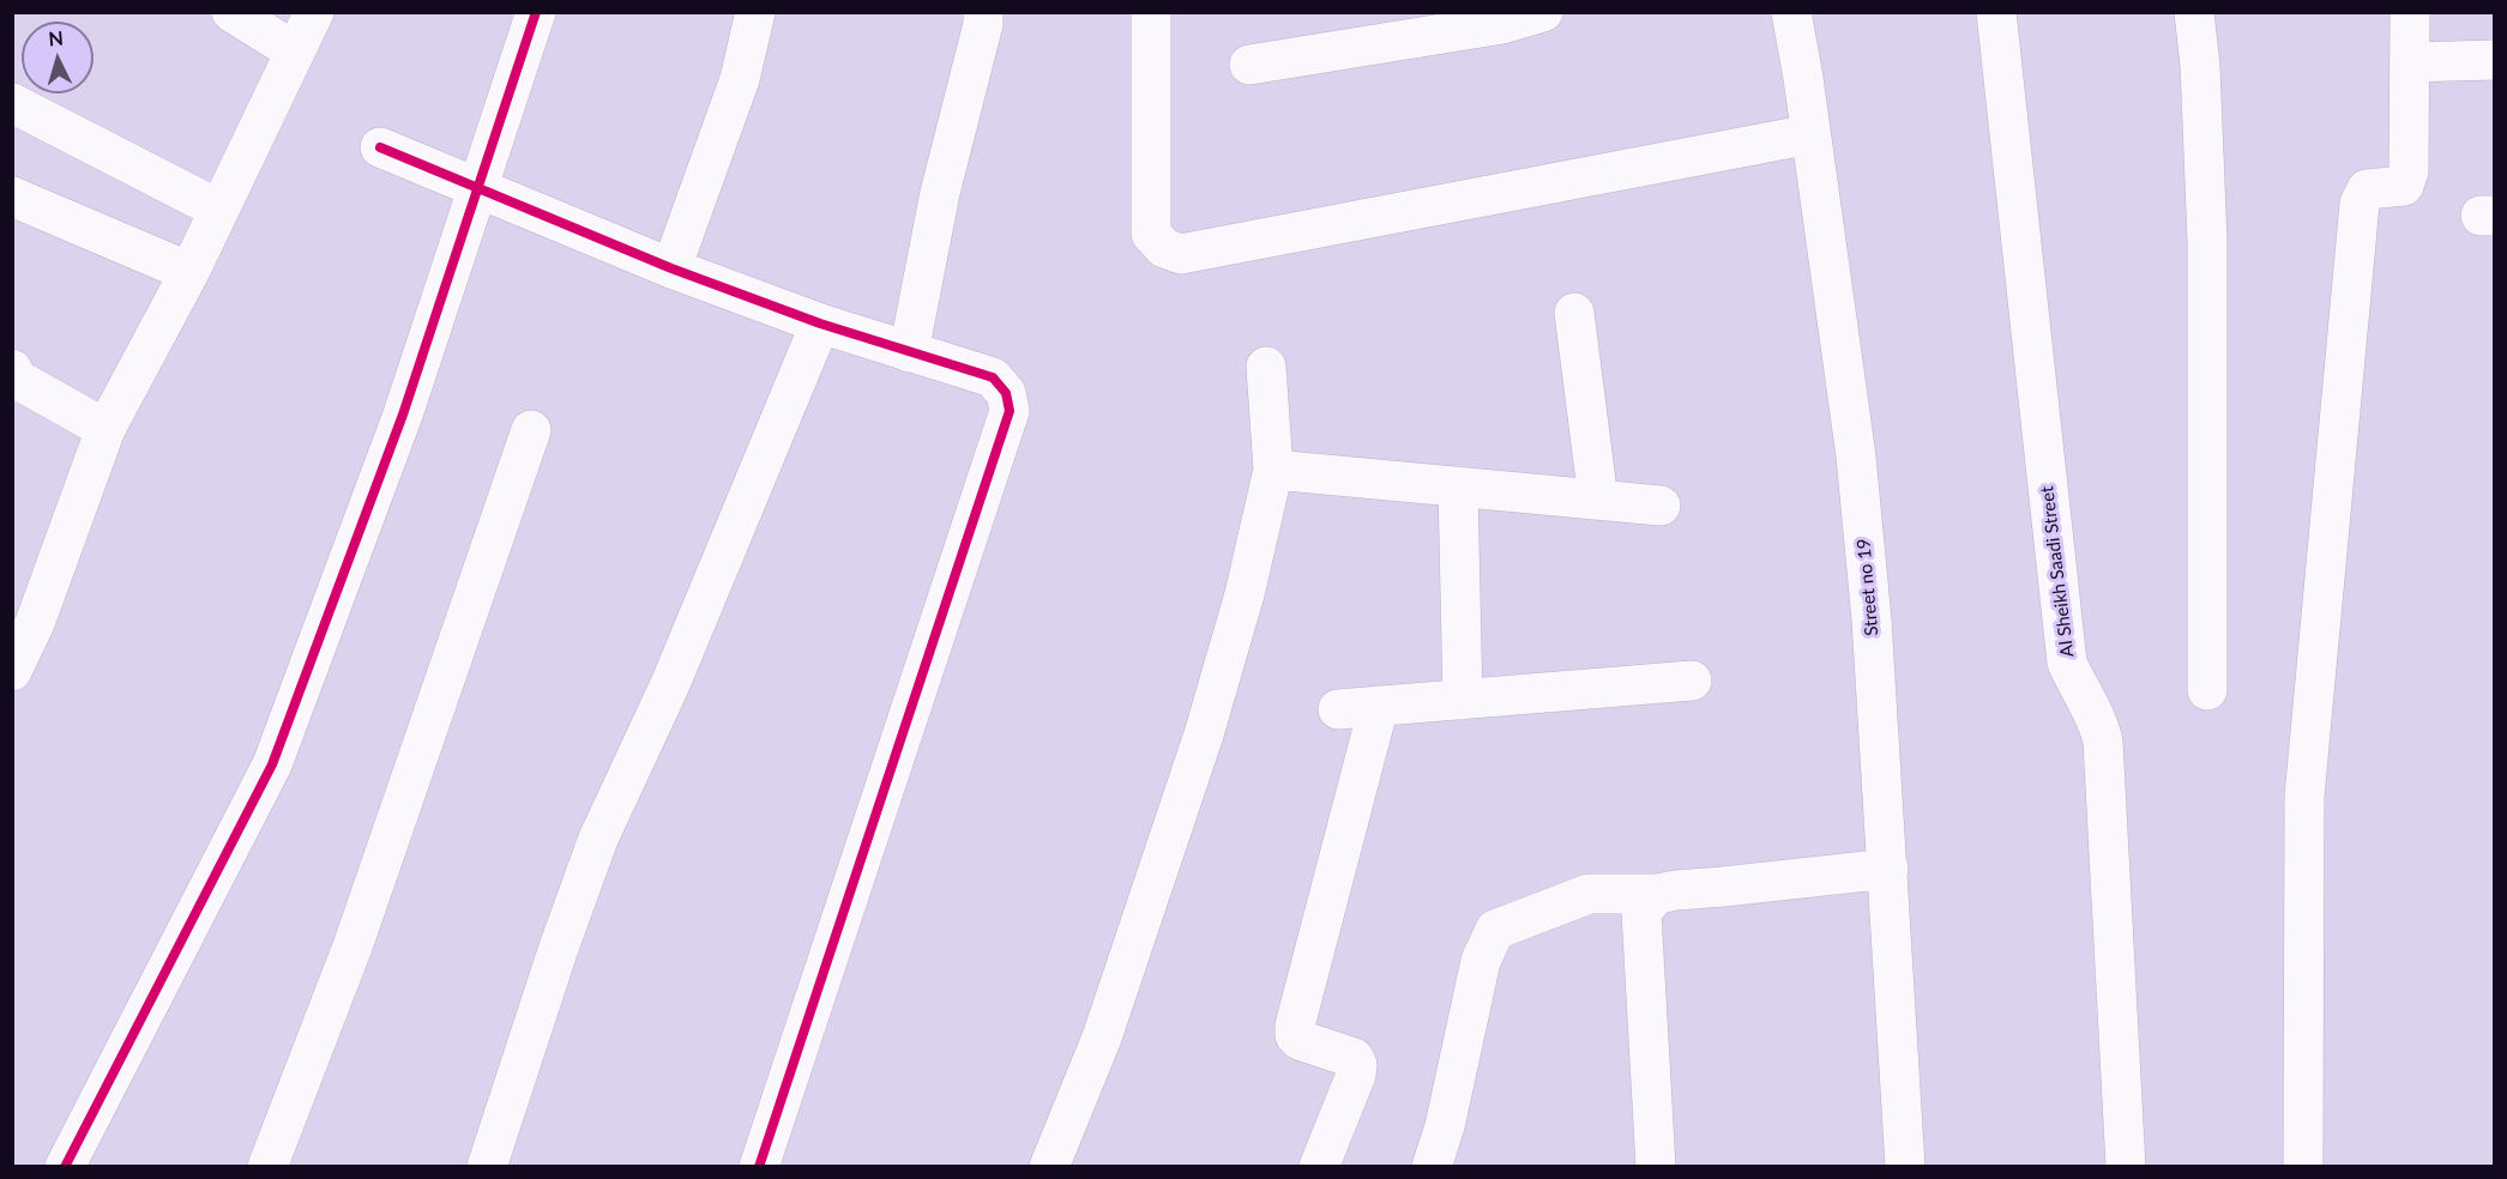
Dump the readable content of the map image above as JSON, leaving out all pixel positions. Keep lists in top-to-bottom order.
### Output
{
  "streets": {
    "street": ["Al Sheikh Saadi Street", "Street no 19"]
  },
  "north": "top"
}
